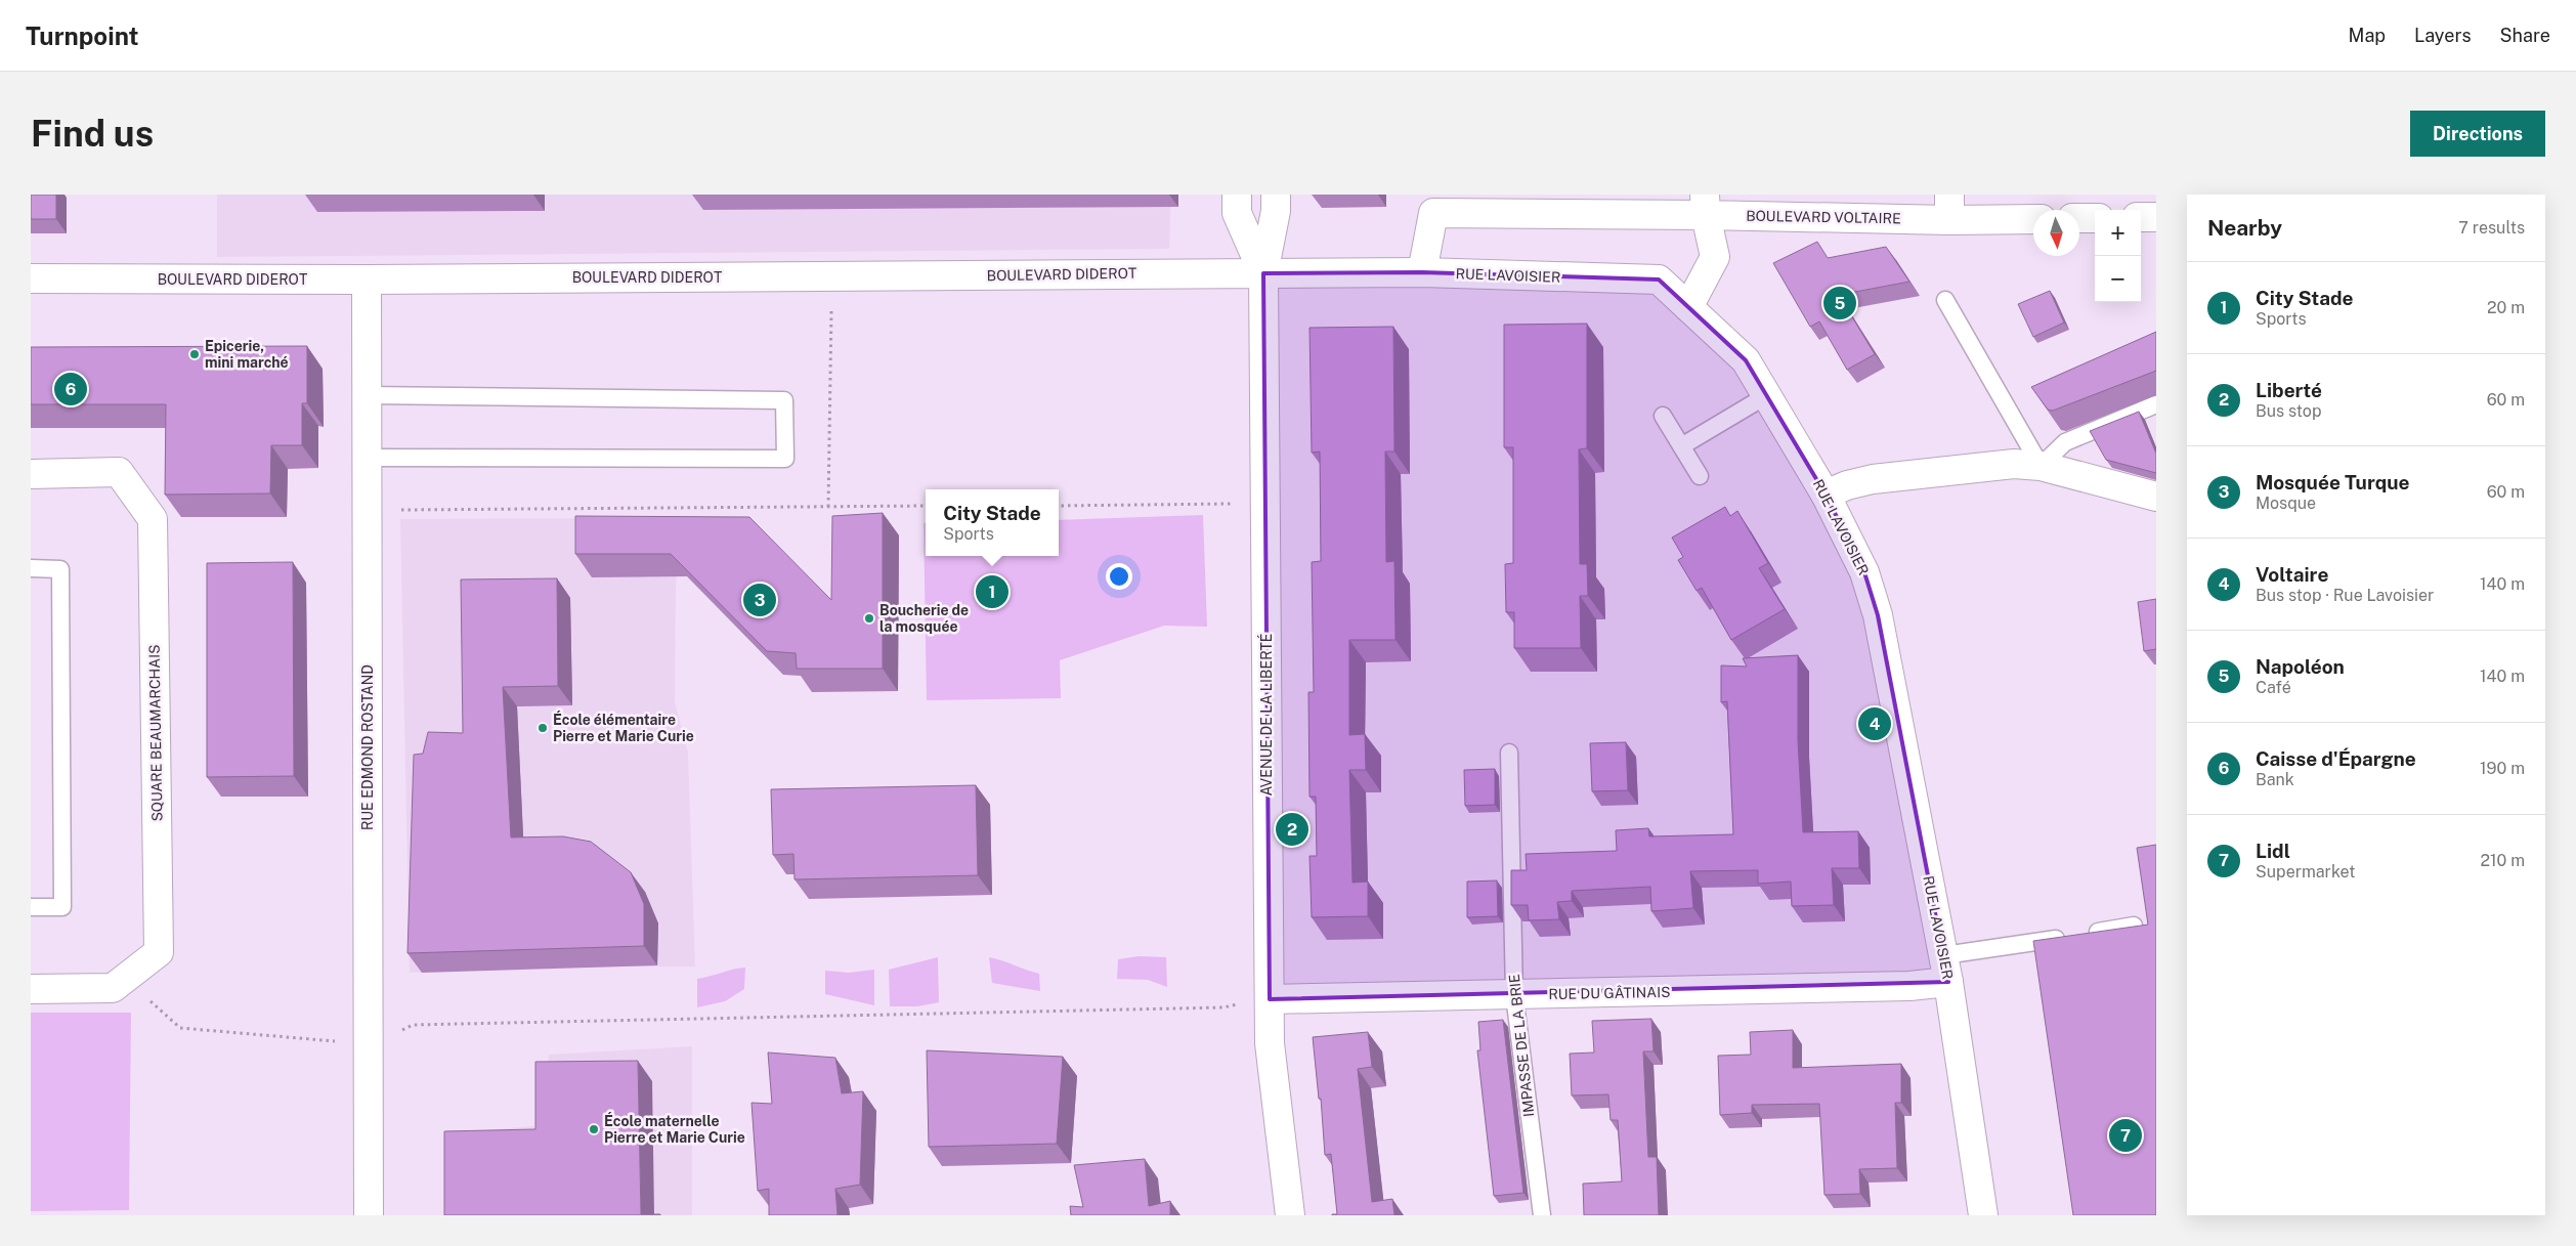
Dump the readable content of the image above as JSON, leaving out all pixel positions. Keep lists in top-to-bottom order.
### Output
{
  "streets": {
    "street": [
      "BOULEVARD VOLTAIRE",
      "BOULEVARD DIDEROT",
      "RUE LAVOISIER",
      "AVENUE DE LA LIBERTÉ",
      "SQUARE BEAUMARCHAIS",
      "RUE EDMOND ROSTAND",
      "RUE DU GÂTINAIS"
    ],
    "lane": ["IMPASSE DE LA BRIE"]
  },
  "crossings": [
    ["BOULEVARD VOLTAIRE", "RUE LAVOISIER"],
    ["BOULEVARD DIDEROT", "RUE LAVOISIER"],
    ["BOULEVARD DIDEROT", "AVENUE DE LA LIBERTÉ"],
    ["BOULEVARD DIDEROT", "RUE EDMOND ROSTAND"],
    ["RUE LAVOISIER", "AVENUE DE LA LIBERTÉ"],
    ["RUE LAVOISIER", "RUE DU GÂTINAIS"],
    ["AVENUE DE LA LIBERTÉ", "RUE DU GÂTINAIS"],
    ["RUE DU GÂTINAIS", "IMPASSE DE LA BRIE"]
  ],
  "places": [
    "Epicerie, mini marché",
    "Boucherie de la mosquée",
    "École élémentaire Pierre et Marie Curie",
    "École maternelle Pierre et Marie Curie"
  ],
  "north": "bottom",
  "page": {
    "header": "Turnpoint",
    "nav": ["Map", "Layers", "Share"],
    "buttons": "Directions",
    "title": "Find us",
    "heading": ["Nearby", "7 results"],
    "map_buttons": ["+", "−"],
    "list": [
      {
        "mark": "1",
        "name": "City Stade",
        "note": "Sports",
        "value": "20 m"
      },
      {
        "mark": "2",
        "name": "Liberté",
        "note": "Bus stop",
        "value": "60 m"
      },
      {
        "mark": "3",
        "name": "Mosquée Turque",
        "note": "Mosque",
        "value": "60 m"
      },
      {
        "mark": "4",
        "name": "Voltaire",
        "note": "Bus stop · Rue Lavoisier",
        "value": "140 m"
      },
      {
        "mark": "5",
        "name": "Napoléon",
        "note": "Café",
        "value": "140 m"
      },
      {
        "mark": "6",
        "name": "Caisse d'Épargne",
        "note": "Bank",
        "value": "190 m"
      },
      {
        "mark": "7",
        "name": "Lidl",
        "note": "Supermarket",
        "value": "210 m"
      }
    ],
    "pins": [
      "5",
      "6",
      "1",
      "3",
      "4",
      "2",
      "7"
    ],
    "popup": ["City Stade", "Sports"]
  }
}
